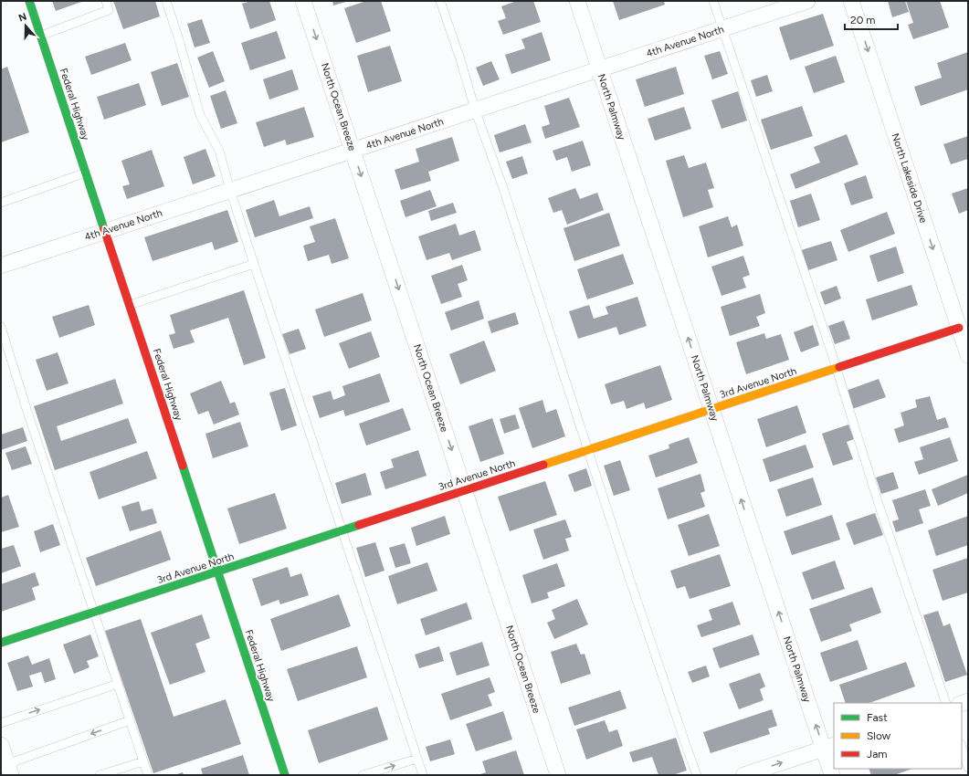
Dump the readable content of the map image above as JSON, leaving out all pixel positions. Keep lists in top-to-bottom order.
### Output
{
  "streets": {
    "street": [
      "4th Avenue North",
      "Federal Highway",
      "North Ocean Breeze",
      "North Palmway",
      "North Lakeside Drive",
      "3rd Avenue North"
    ]
  },
  "crossings": [
    ["4th Avenue North", "Federal Highway"],
    ["4th Avenue North", "North Ocean Breeze"],
    ["4th Avenue North", "North Palmway"],
    ["Federal Highway", "3rd Avenue North"],
    ["North Ocean Breeze", "3rd Avenue North"],
    ["North Palmway", "3rd Avenue North"],
    ["North Lakeside Drive", "3rd Avenue North"]
  ],
  "one_way": ["North Ocean Breeze", "North Palmway", "North Lakeside Drive"],
  "legend": ["Fast", "Slow", "Jam"],
  "scale_bar": "20 m",
  "north": "top"
}
